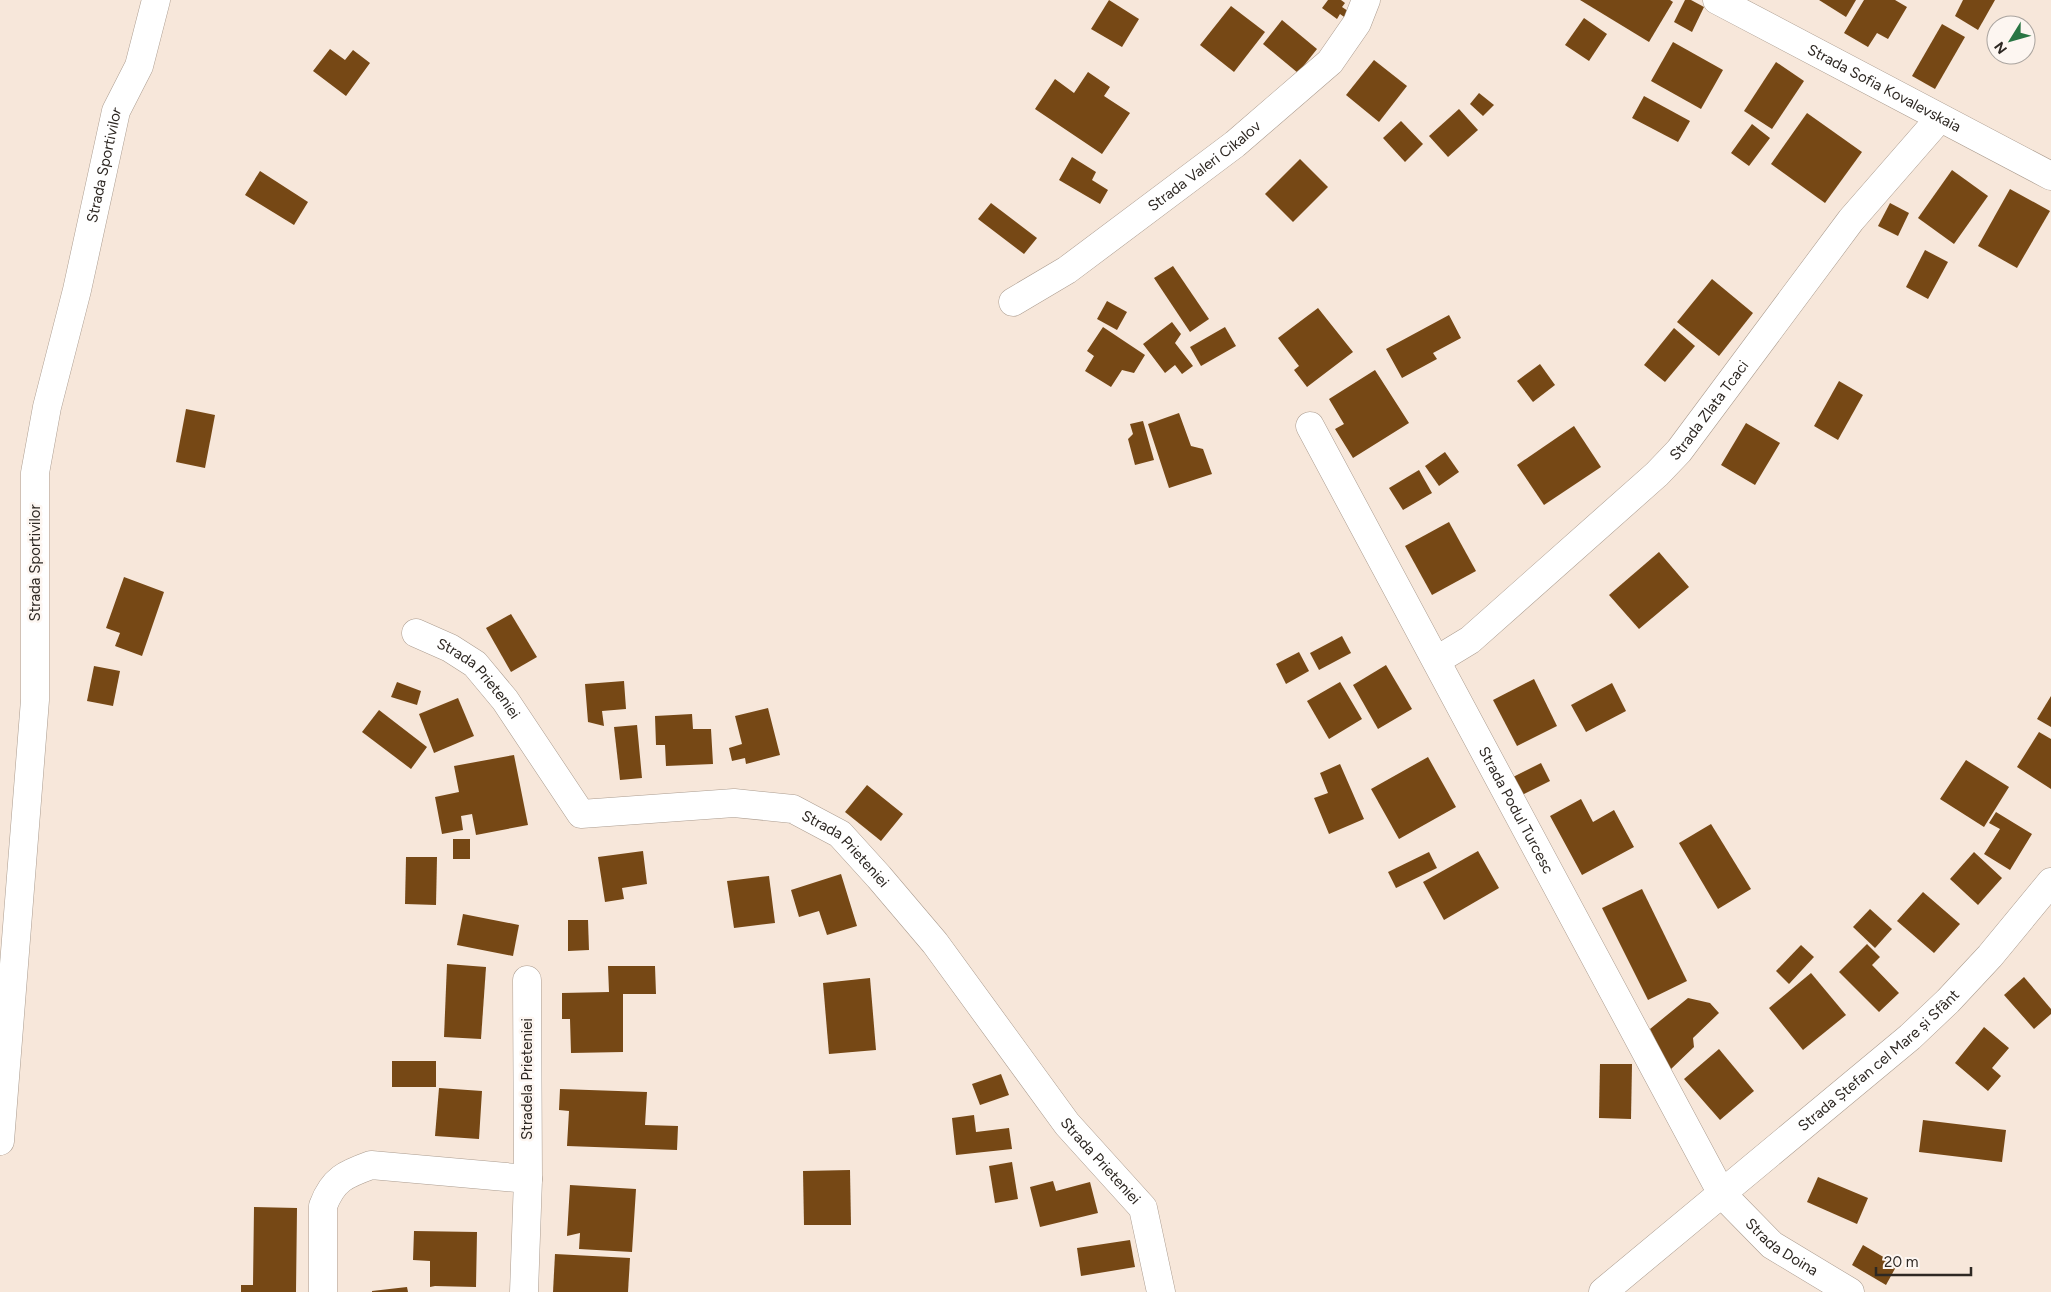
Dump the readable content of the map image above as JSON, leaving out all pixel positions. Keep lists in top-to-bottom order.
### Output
{
  "streets": {
    "street": [
      "Strada Sofia Kovalevskaia",
      "Strada Sportivilor",
      "Strada Valeri Cikalov",
      "Strada Zlata Tcaci",
      "Strada Prieteniei",
      "Strada Podul Turcesc",
      "Strada Ștefan cel Mare și Sfânt",
      "Stradela Prieteniei",
      "Strada Doina"
    ]
  },
  "crossings": [
    ["Strada Sofia Kovalevskaia", "Strada Zlata Tcaci"],
    ["Strada Zlata Tcaci", "Strada Podul Turcesc"],
    ["Strada Podul Turcesc", "Strada Ștefan cel Mare și Sfânt"],
    ["Strada Podul Turcesc", "Strada Doina"],
    ["Strada Ștefan cel Mare și Sfânt", "Strada Doina"]
  ],
  "scale_bar": "20 m",
  "north": "bottom left"
}
